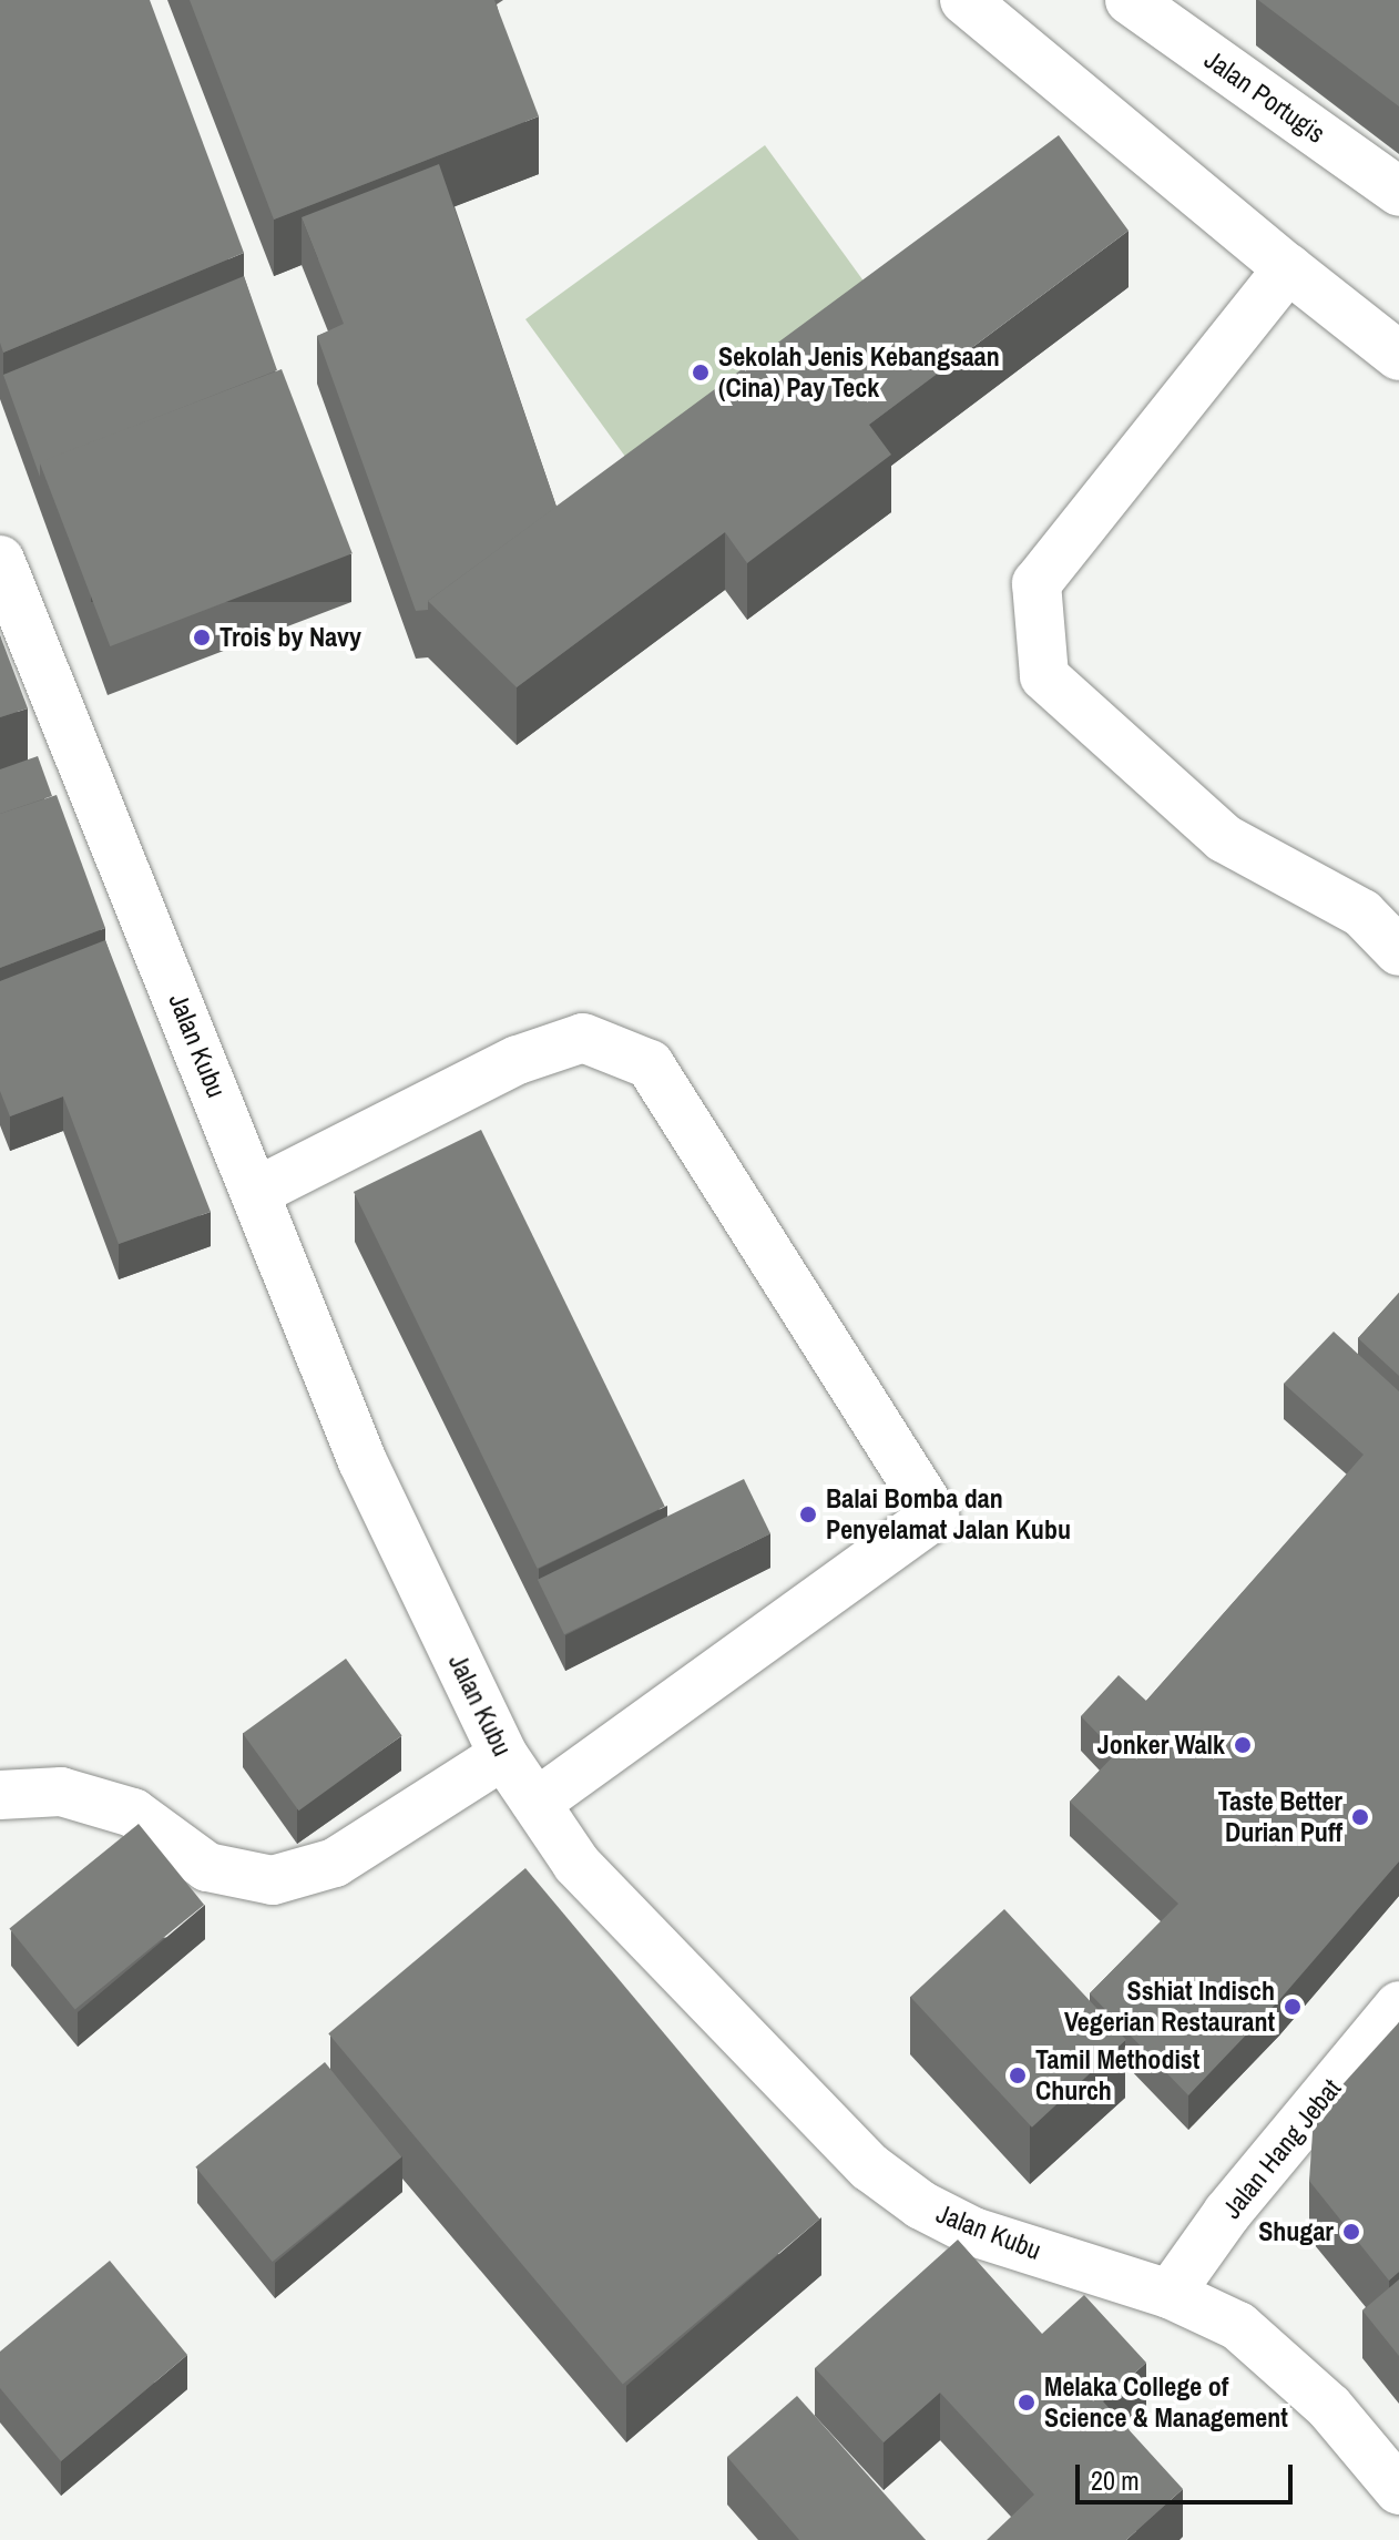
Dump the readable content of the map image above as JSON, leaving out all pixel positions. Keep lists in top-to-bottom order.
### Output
{
  "streets": {
    "main road": ["Jalan Portugis", "Jalan Kubu", "Jalan Hang Jebat"]
  },
  "crossings": [
    ["Jalan Kubu", "Jalan Hang Jebat"]
  ],
  "places": [
    "Sekolah Jenis Kebangsaan (Cina) Pay Teck",
    "Trois by Navy",
    "Balai Bomba dan Penyelamat Jalan Kubu",
    "Jonker Walk",
    "Taste Better Durian Puff",
    "Sshiat Indisch Vegerian Restaurant",
    "Tamil Methodist Church",
    "Shugar",
    "Melaka College of Science & Management"
  ],
  "scale_bar": "20 m"
}
